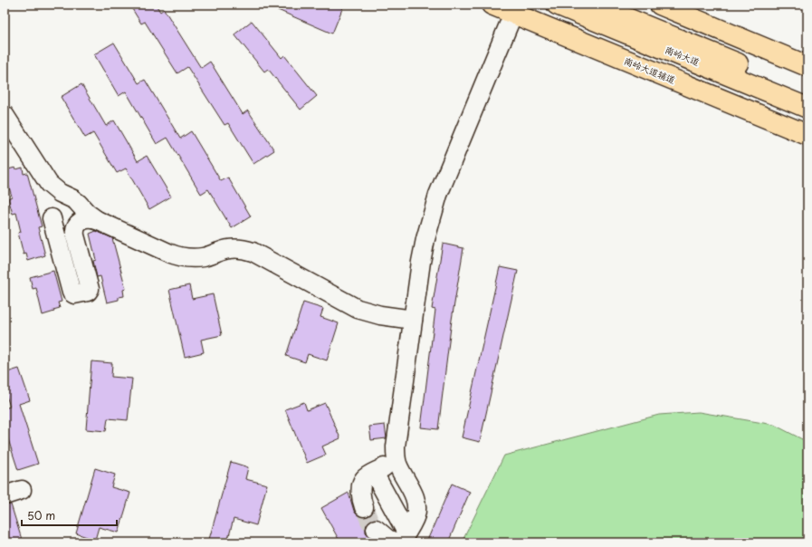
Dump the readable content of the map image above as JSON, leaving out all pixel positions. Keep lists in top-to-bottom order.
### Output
{
  "streets": {
    "main road": ["南岭大道", "南岭大道辅道"]
  },
  "scale_bar": "50 m"
}
